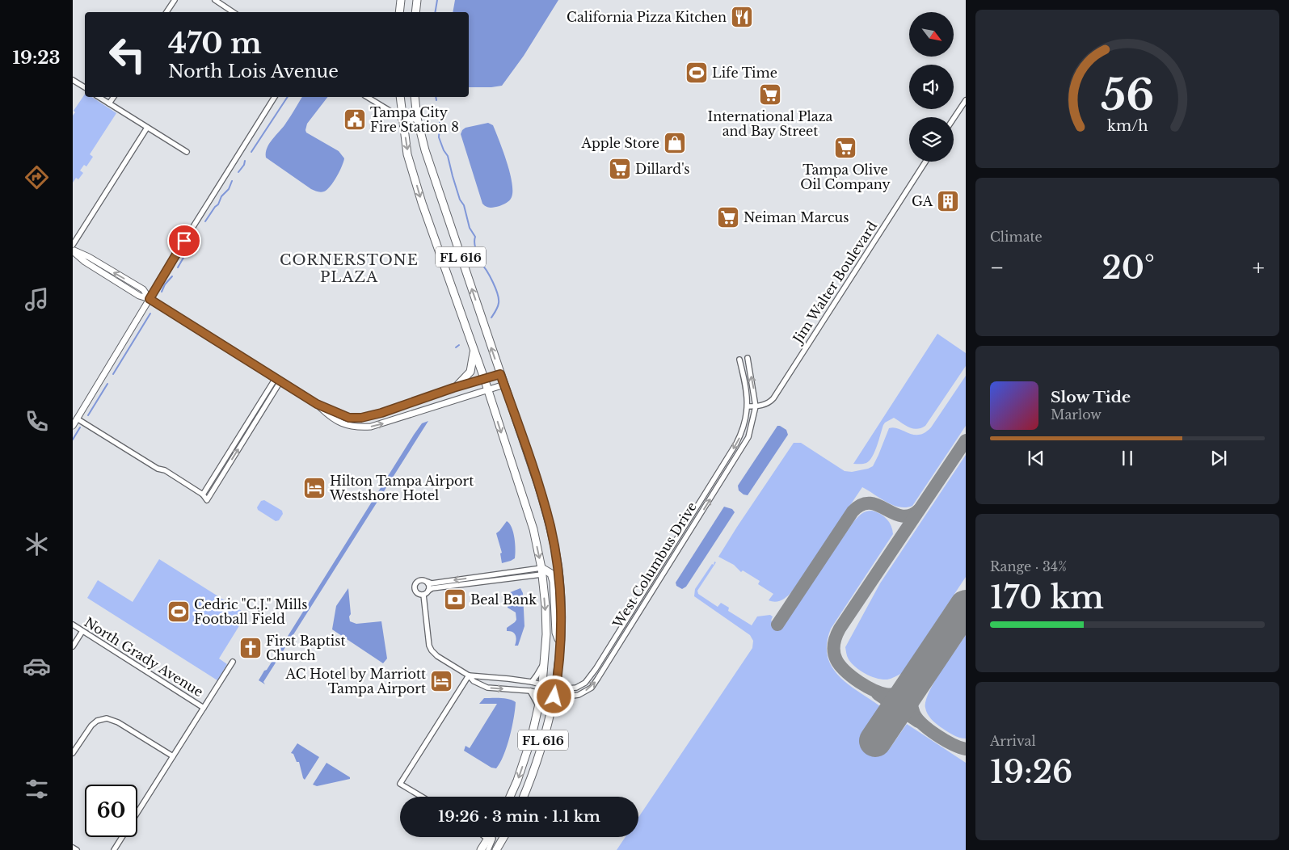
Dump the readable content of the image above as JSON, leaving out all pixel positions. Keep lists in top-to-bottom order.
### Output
{
  "streets": {
    "main road": ["FL 616"],
    "street": ["Jim Walter Boulevard", "West Columbus Drive", "North Grady Avenue"]
  },
  "crossings": [
    ["FL 616", "West Columbus Drive"],
    ["Jim Walter Boulevard", "West Columbus Drive"]
  ],
  "districts": ["CORNERSTONE PLAZA"],
  "places": {
    "restaurant": ["California Pizza Kitchen"],
    "sports": ["Life Time", "Cedric \"C.J.\" Mills Football Field"],
    "supermarket": [
      "International Plaza and Bay Street",
      "Tampa Olive Oil Company",
      "Dillard's",
      "Neiman Marcus"
    ],
    "public building": ["Tampa City Fire Station 8"],
    "shop": ["Apple Store"],
    "building": ["GA"],
    "hotel": ["Hilton Tampa Airport Westshore Hotel", "AC Hotel by Marriott Tampa Airport"],
    "bank": ["Beal Bank"],
    "church": ["First Baptist Church"]
  },
  "north": "bottom right",
  "page": {
    "tabs": "19:23",
    "turn": ["470 m", "North Lois Avenue"],
    "tile": [
      "Climate",
      ["Range · 34%", "170 km"],
      ["Arrival", "19:26"]
    ],
    "heat": ["−", "20°", "+"],
    "song": ["Slow Tide", "Marlow"],
    "limit": "60",
    "trip": "19:26 · 3 min · 1.1 km",
    "gauge": ["56", "km/h"]
  }
}
